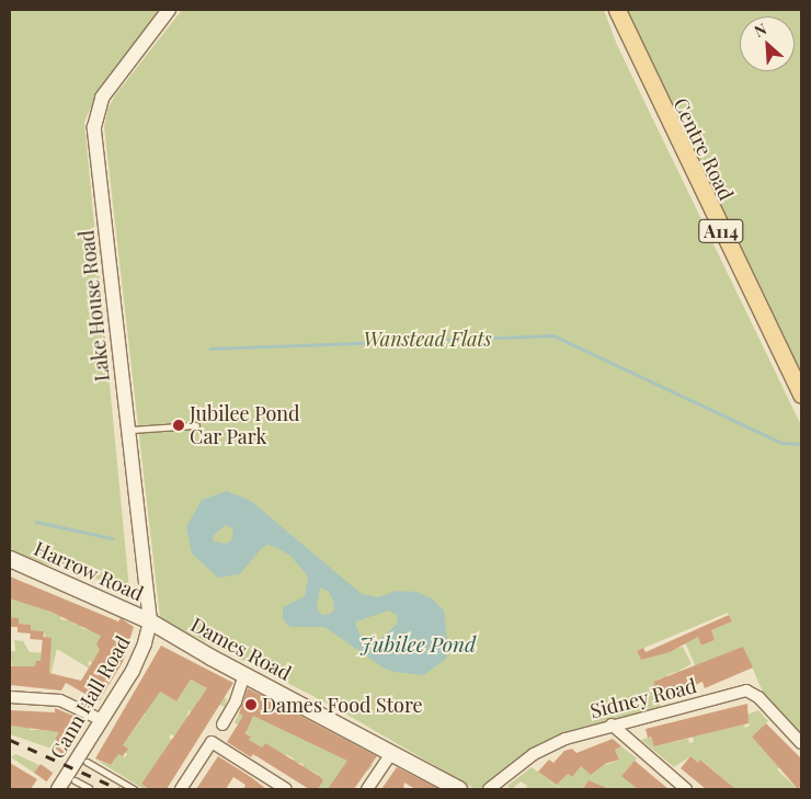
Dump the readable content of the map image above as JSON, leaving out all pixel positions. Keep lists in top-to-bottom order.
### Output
{
  "streets": {
    "main road": [
      "Centre Road",
      "A114",
      "Harrow Road",
      "Dames Road"
    ],
    "street": ["Lake House Road", "Cann Hall Road", "Sidney Road"]
  },
  "crossings": [
    ["Lake House Road", "Harrow Road"],
    ["Lake House Road", "Dames Road"],
    ["Lake House Road", "Cann Hall Road"],
    ["Harrow Road", "Dames Road"],
    ["Harrow Road", "Cann Hall Road"],
    ["Dames Road", "Cann Hall Road"]
  ],
  "water": ["Jubilee Pond"],
  "parks": ["Wanstead Flats"],
  "places": ["Jubilee Pond Car Park", "Dames Food Store"],
  "north": "top left"
}
